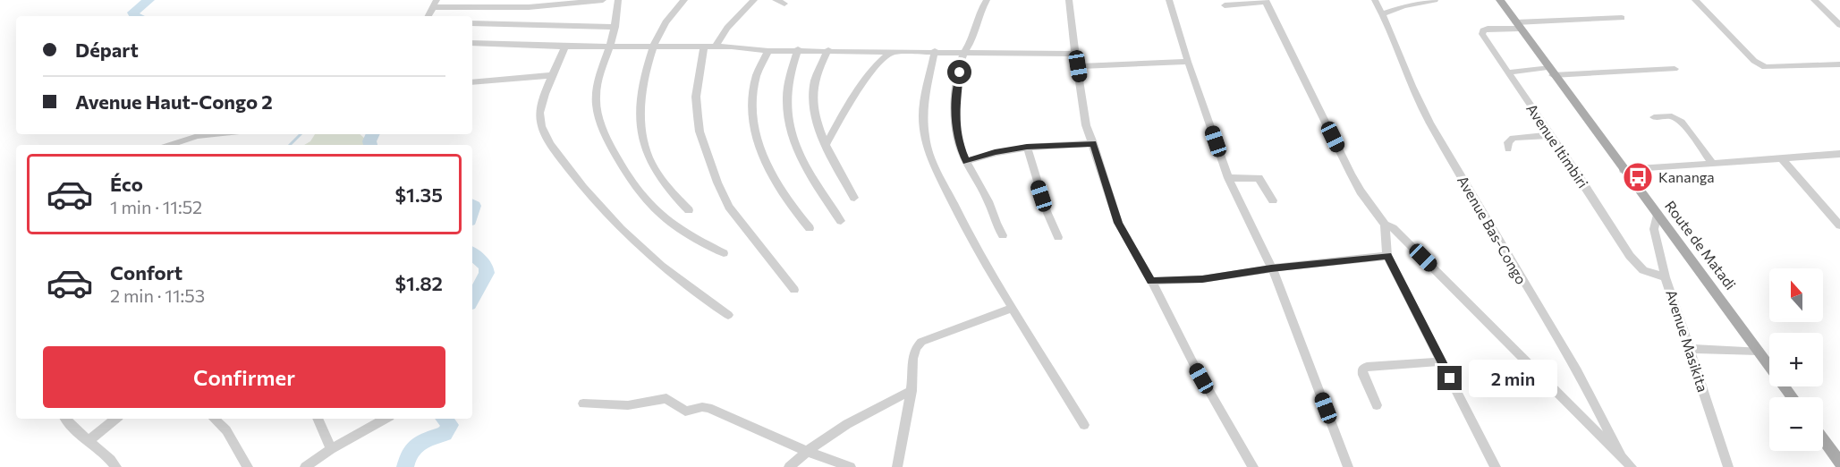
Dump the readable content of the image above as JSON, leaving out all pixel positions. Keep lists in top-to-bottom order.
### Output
{
  "streets": {
    "main road": ["Route de Matadi"],
    "street": ["Avenue Itimbiri", "Avenue Bas-Congo", "Avenue Masikita"]
  },
  "crossings": [
    ["Avenue Itimbiri", "Route de Matadi"],
    ["Avenue Itimbiri", "Avenue Masikita"],
    ["Route de Matadi", "Avenue Masikita"]
  ],
  "places": {
    "bus stop": ["Kananga"]
  },
  "north": "top",
  "page": {
    "banner": ["Départ", "Avenue Haut-Congo 2"],
    "list": [
      {
        "name": "Éco",
        "note": "1 min · 11:52",
        "value": "$1.35"
      },
      {
        "name": "Confort",
        "note": "2 min · 11:53",
        "value": "$1.82"
      }
    ],
    "map_buttons": ["+", "−"],
    "buttons": "Confirmer",
    "bubble": "2 min"
  }
}
